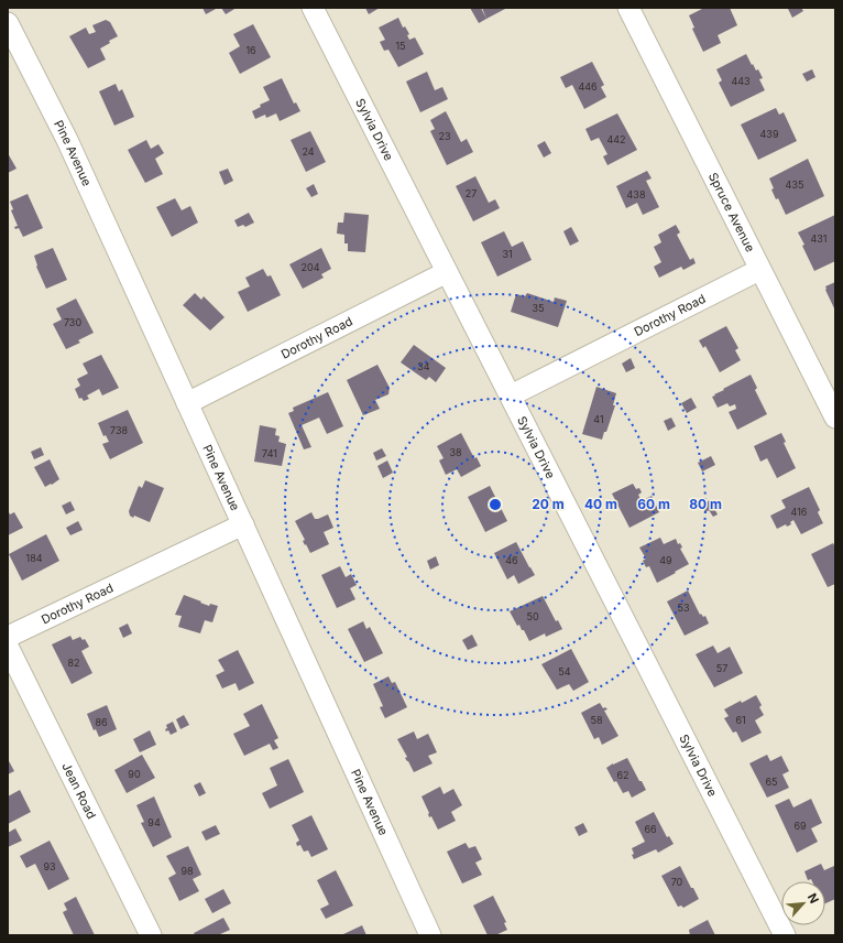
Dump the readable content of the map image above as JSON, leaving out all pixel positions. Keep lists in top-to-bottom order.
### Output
{
  "streets": {
    "street": [
      "Sylvia Drive",
      "Pine Avenue",
      "Spruce Avenue",
      "Dorothy Road",
      "Jean Road"
    ]
  },
  "crossings": [
    ["Sylvia Drive", "Dorothy Road"],
    ["Pine Avenue", "Dorothy Road"],
    ["Spruce Avenue", "Dorothy Road"]
  ],
  "house_numbers": [
    "15",
    "16",
    "443",
    "446",
    "439",
    "23",
    "442",
    "24",
    "435",
    "27",
    "438",
    "431",
    "31",
    "204",
    "35",
    "730",
    "34",
    "41",
    "738",
    "38",
    "741",
    "416",
    "184",
    "46",
    "49",
    "53",
    "50",
    "82",
    "57",
    "54",
    "58",
    "61",
    "86",
    "90",
    "62",
    "65",
    "94",
    "69",
    "66",
    "93",
    "98",
    "70"
  ],
  "north": "top right",
  "rings": [
    "20 m",
    "40 m",
    "60 m",
    "80 m"
  ]
}
